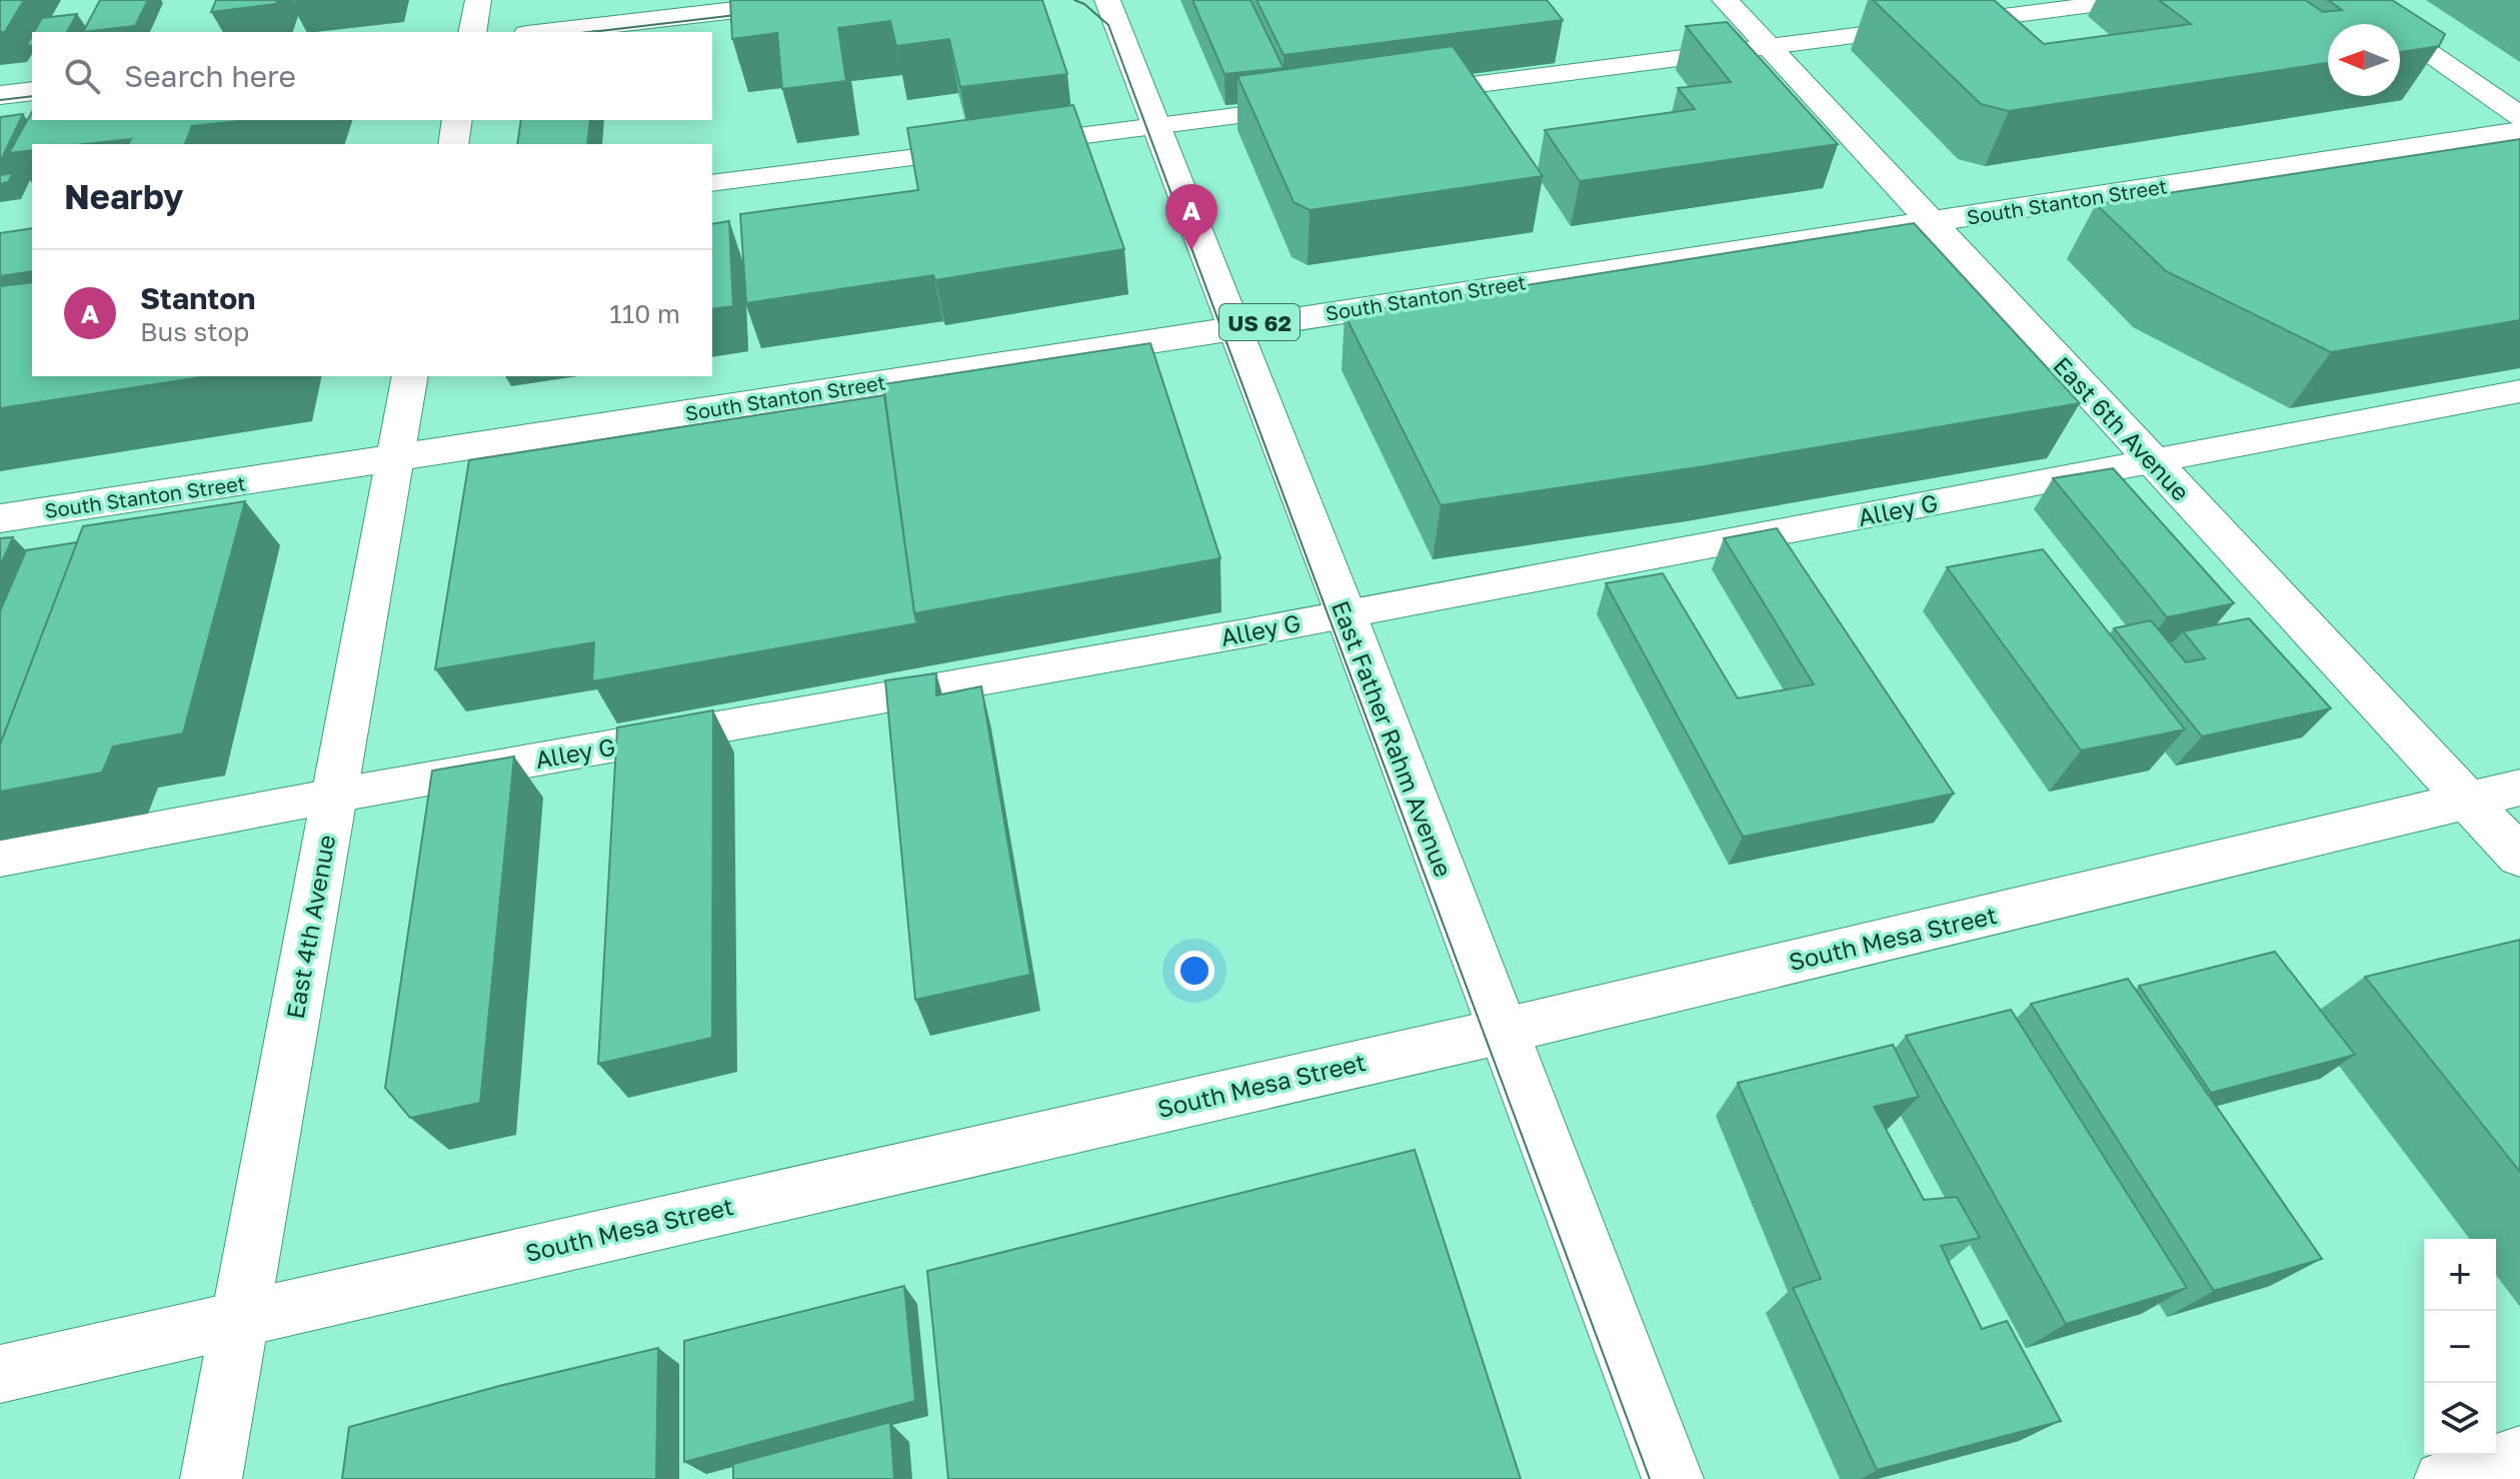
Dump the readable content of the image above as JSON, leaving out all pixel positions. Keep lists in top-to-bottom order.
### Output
{
  "streets": {
    "main road": [
      "South Stanton Street",
      "US 62",
      "East 6th Avenue",
      "East Father Rahm Avenue",
      "East 4th Avenue",
      "South Mesa Street"
    ],
    "lane": ["Alley G"]
  },
  "crossings": [
    ["South Stanton Street", "East 6th Avenue"],
    ["South Stanton Street", "East Father Rahm Avenue"],
    ["South Stanton Street", "East 4th Avenue"],
    ["East 6th Avenue", "Alley G"],
    ["East 6th Avenue", "South Mesa Street"],
    ["Alley G", "East Father Rahm Avenue"],
    ["Alley G", "East 4th Avenue"],
    ["East Father Rahm Avenue", "South Mesa Street"],
    ["East 4th Avenue", "South Mesa Street"]
  ],
  "north": "left",
  "page": {
    "search": "Search here",
    "heading": "Nearby",
    "pins": "A",
    "list": [
      {
        "mark": "A",
        "name": "Stanton",
        "note": "Bus stop",
        "value": "110 m"
      }
    ],
    "map_buttons": ["+", "−"]
  }
}
